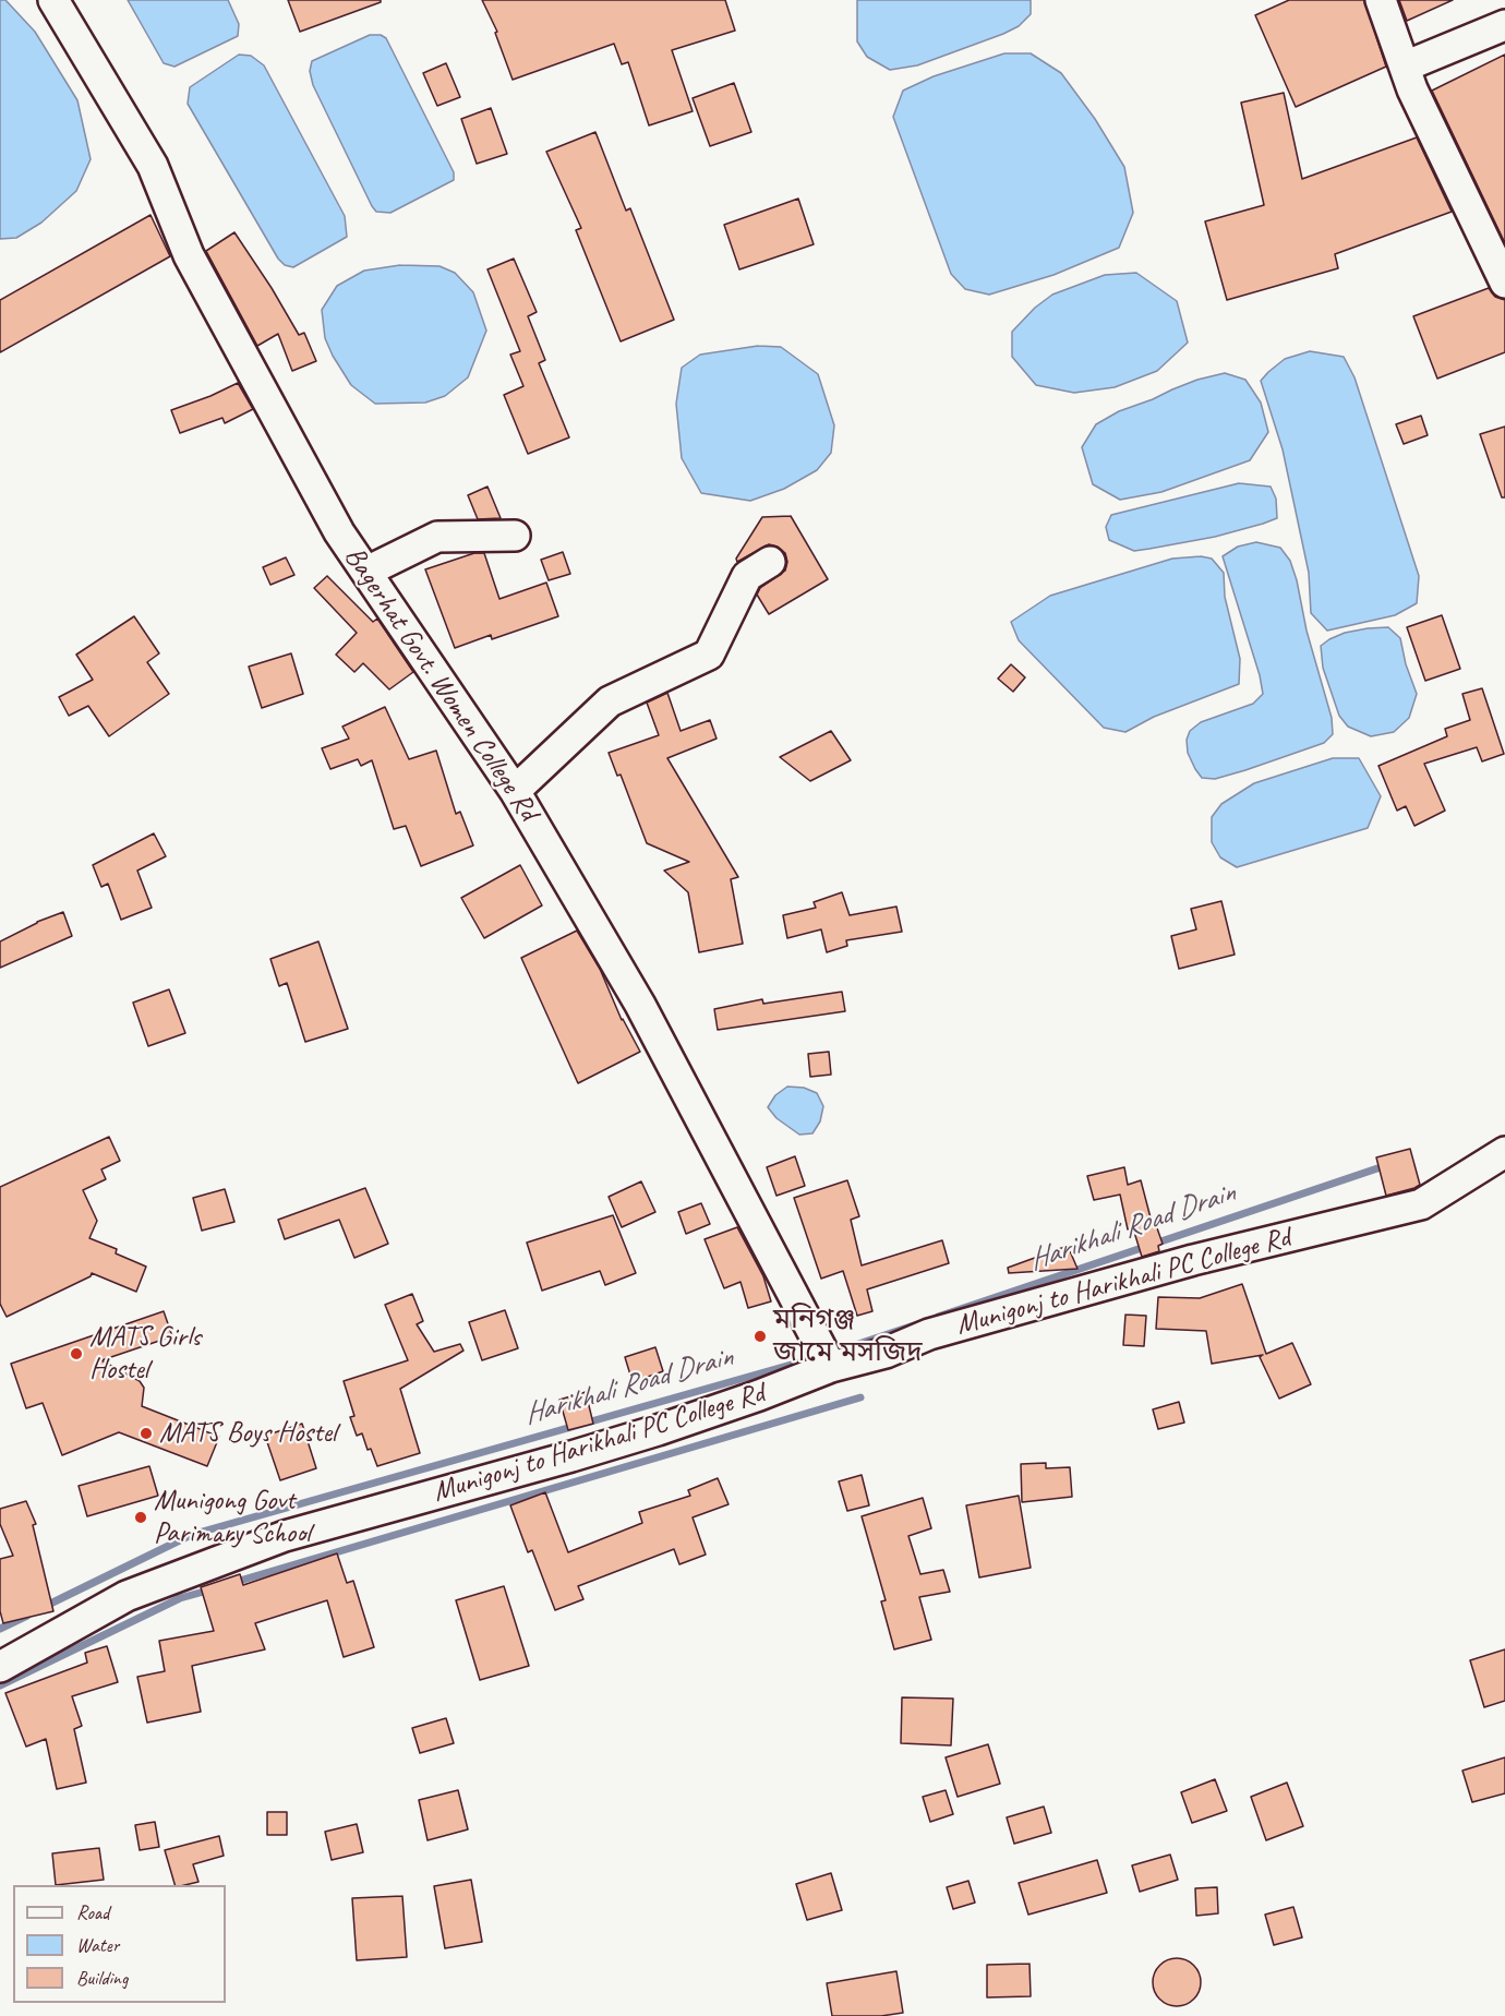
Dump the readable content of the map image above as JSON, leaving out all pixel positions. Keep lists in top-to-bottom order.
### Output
{
  "streets": {
    "street": ["Bagerhat Govt. Women College Rd", "Munigonj to Harikhali PC College Rd"]
  },
  "crossings": [
    ["Bagerhat Govt. Women College Rd", "Munigonj to Harikhali PC College Rd"]
  ],
  "water": ["Harikhali Road Drain"],
  "places": [
    "মনিগঞ্জ জামে মসজিদ",
    "MATS Girls Hostel",
    "MATS Boys Hostel",
    "Munigong Govt Parimary School"
  ],
  "legend": ["Road", "Water", "Building"]
}
